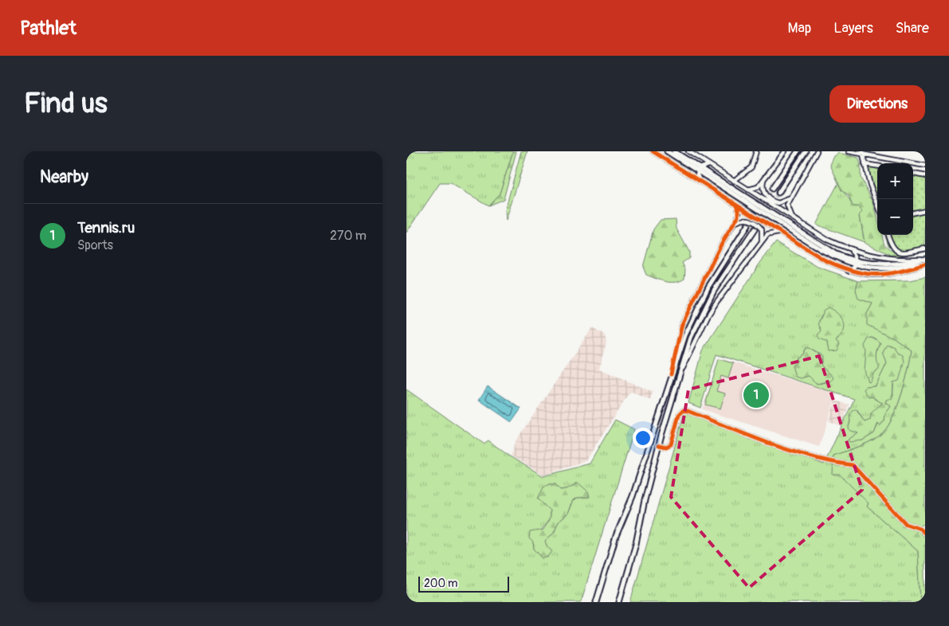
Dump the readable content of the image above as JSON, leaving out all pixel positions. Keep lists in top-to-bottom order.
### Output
{
  "scale_bar": "200 m",
  "page": {
    "header": "Pathlet",
    "nav": ["Map", "Layers", "Share"],
    "buttons": "Directions",
    "title": "Find us",
    "heading": "Nearby",
    "map_buttons": ["+", "−"],
    "list": [
      {
        "mark": "1",
        "name": "Tennis.ru",
        "note": "Sports",
        "value": "270 m"
      }
    ],
    "pins": "1",
    "scale": "200 m"
  }
}
